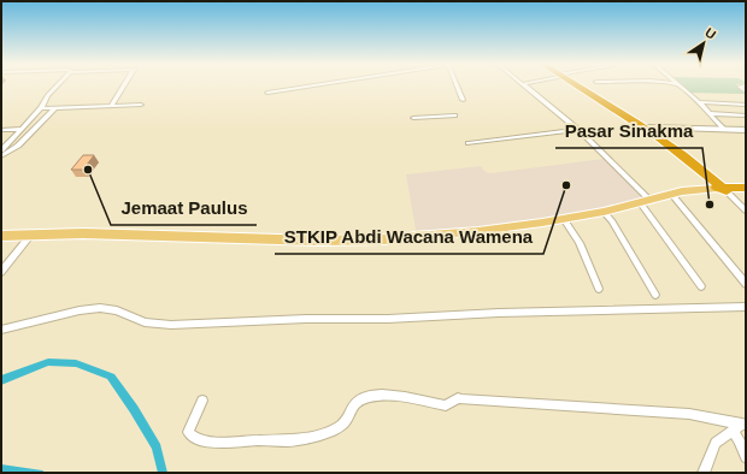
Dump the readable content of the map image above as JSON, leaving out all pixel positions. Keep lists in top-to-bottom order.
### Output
{
  "places": ["Jemaat Paulus", "STKIP Abdi Wacana Wamena", "Pasar Sinakma"],
  "north": "top right"
}
